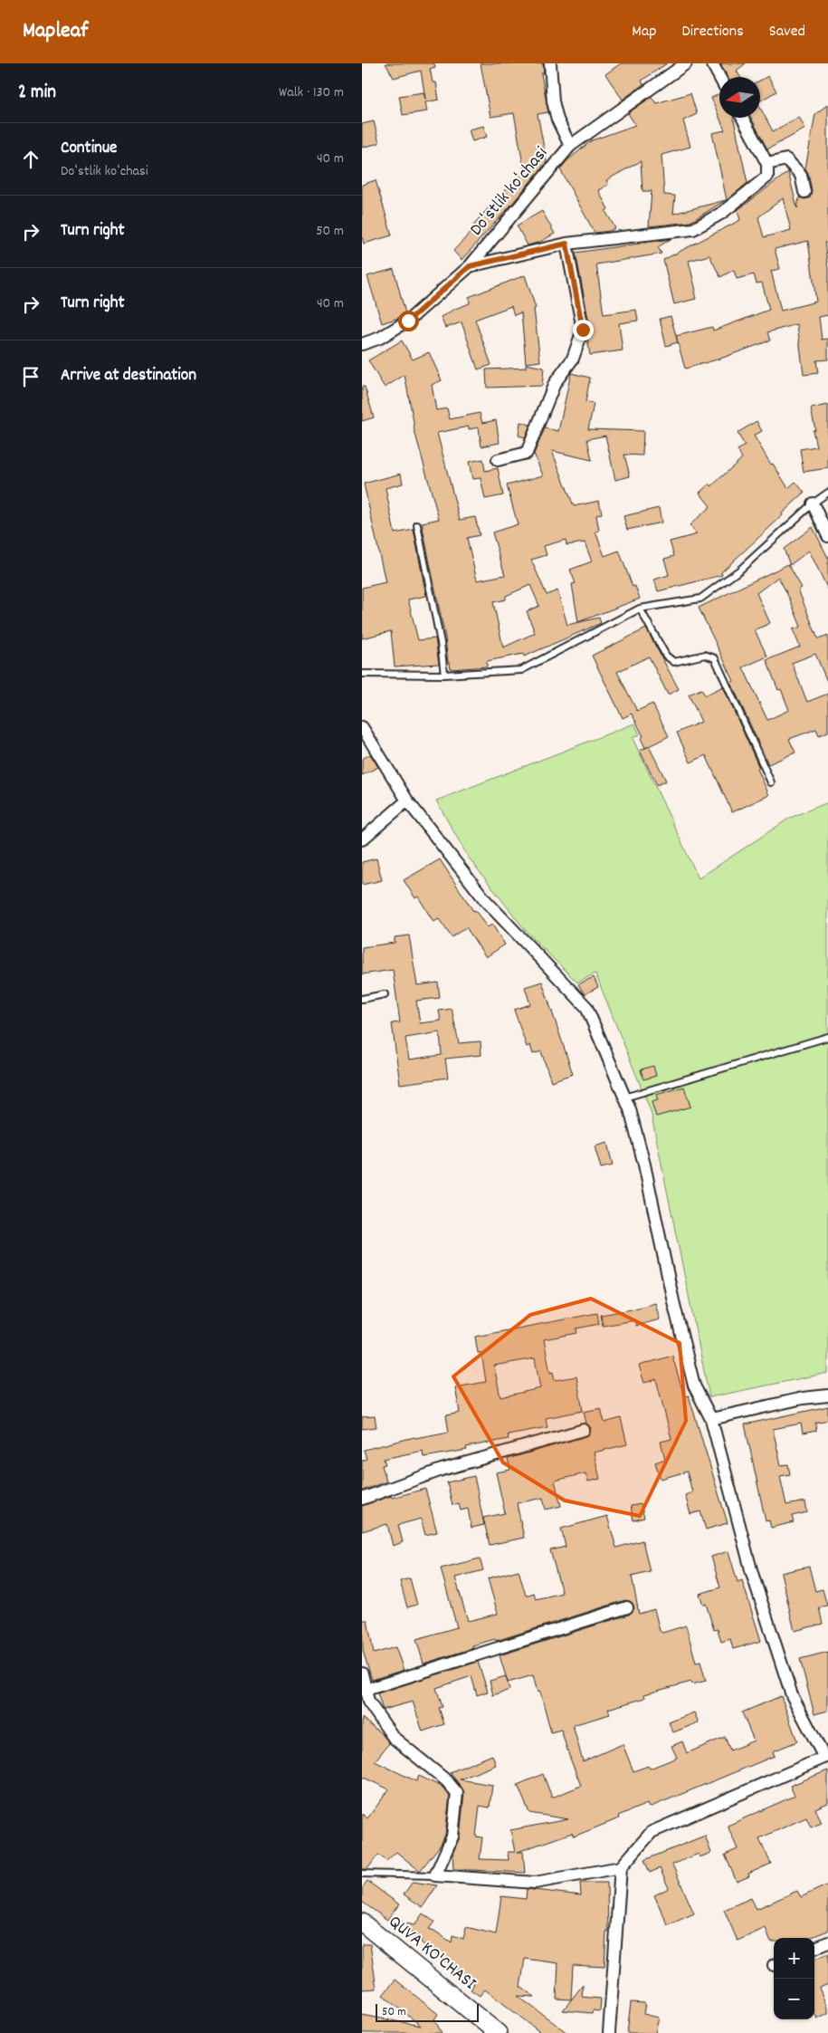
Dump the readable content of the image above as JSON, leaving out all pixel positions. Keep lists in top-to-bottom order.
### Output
{
  "streets": {
    "main road": ["QUVA KO'CHASI"],
    "street": ["Doʻstlik koʻchasi"]
  },
  "scale_bar": "50 m",
  "north": "left",
  "page": {
    "header": "Mapleaf",
    "nav": ["Map", "Directions", "Saved"],
    "heading": ["2 min", "Walk · 130 m"],
    "list": [
      ["Continue", "Doʻstlik koʻchasi", "40 m"],
      ["Turn right", "50 m"],
      ["Turn right", "40 m"],
      "Arrive at destination"
    ],
    "map_buttons": ["+", "−"],
    "scale": "50 m"
  }
}
